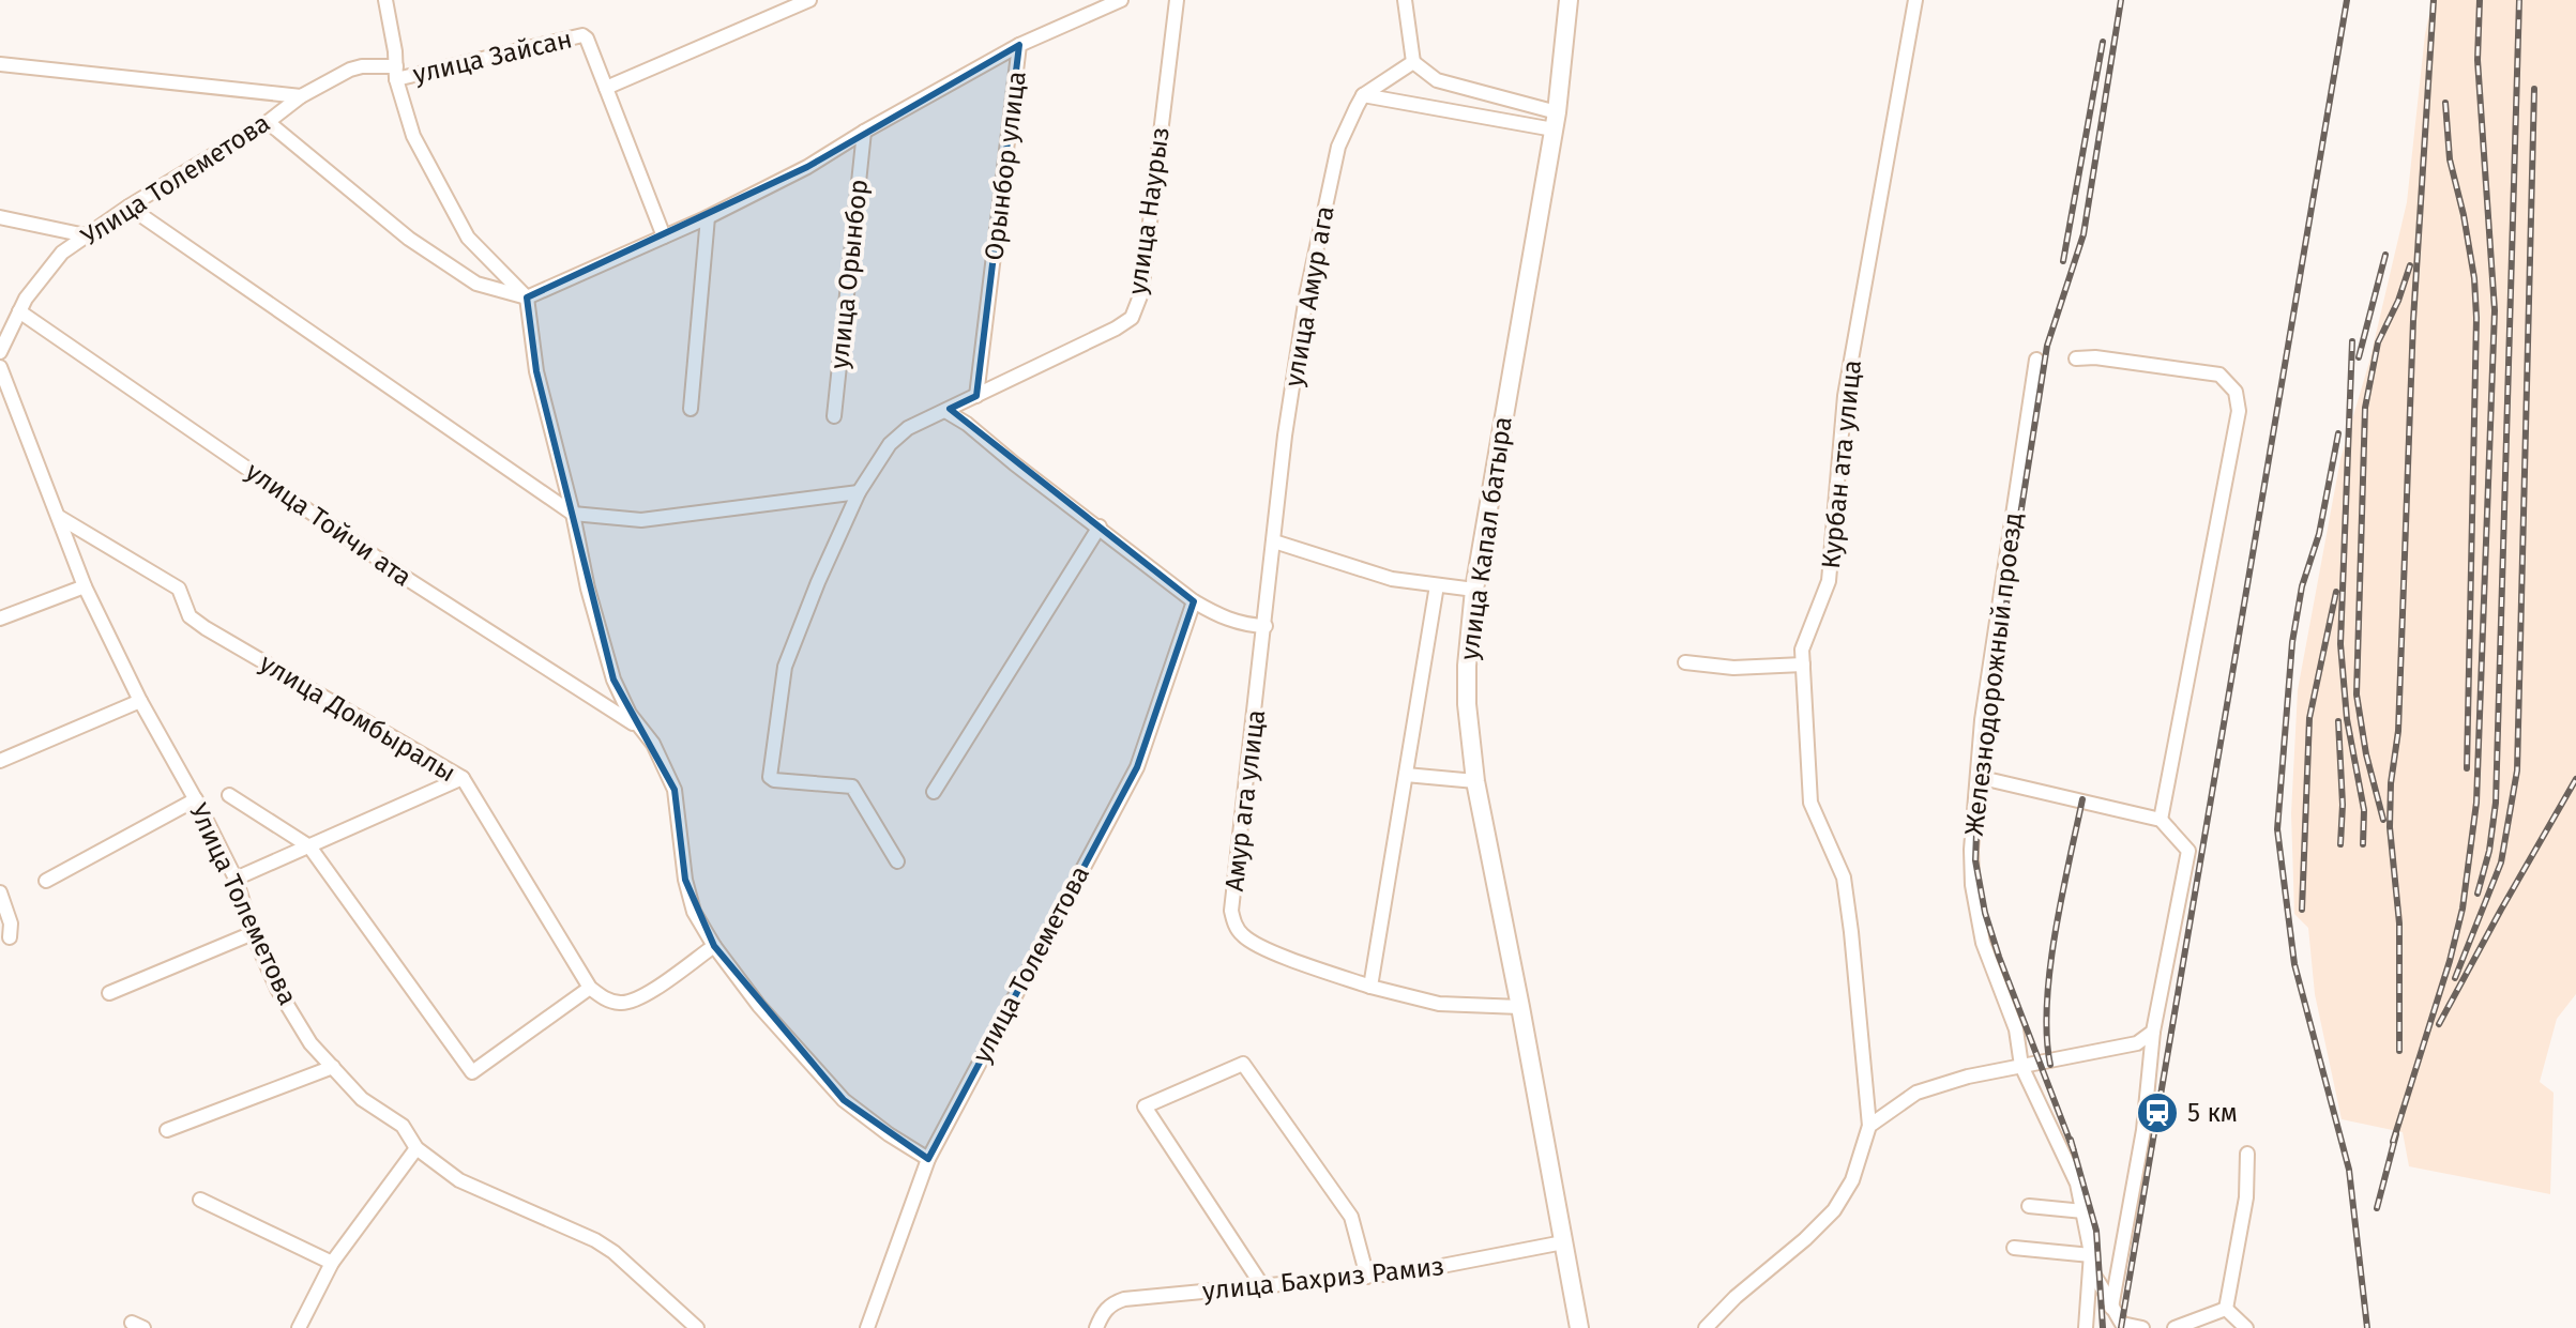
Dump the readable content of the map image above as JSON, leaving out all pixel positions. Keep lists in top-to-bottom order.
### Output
{
  "streets": {
    "main road": ["улица Капал батыра"],
    "street": [
      "улица Зайсан",
      "Орынбор улица",
      "Улица Толеметова",
      "улица Наурыз",
      "улица Орынбор",
      "улица Амур ага",
      "Курбан ата улица",
      "улица Тойчи ата",
      "Железнодорожный проезд",
      "улица Домбыралы",
      "Амур ага улица",
      "улица Толеметова",
      "улица Бахриз Рамиз"
    ]
  },
  "crossings": [
    ["улица Зайсан", "улица Орынбор"],
    ["Орынбор улица", "улица Наурыз"],
    ["Орынбор улица", "улица Орынбор"],
    ["Улица Толеметова", "улица Тойчи ата"],
    ["Улица Толеметова", "улица Домбыралы"],
    ["улица Амур ага", "Амур ага улица"],
    ["улица Капал батыра", "улица Бахриз Рамиз"]
  ],
  "places": {
    "station": ["5 км"]
  }
}
